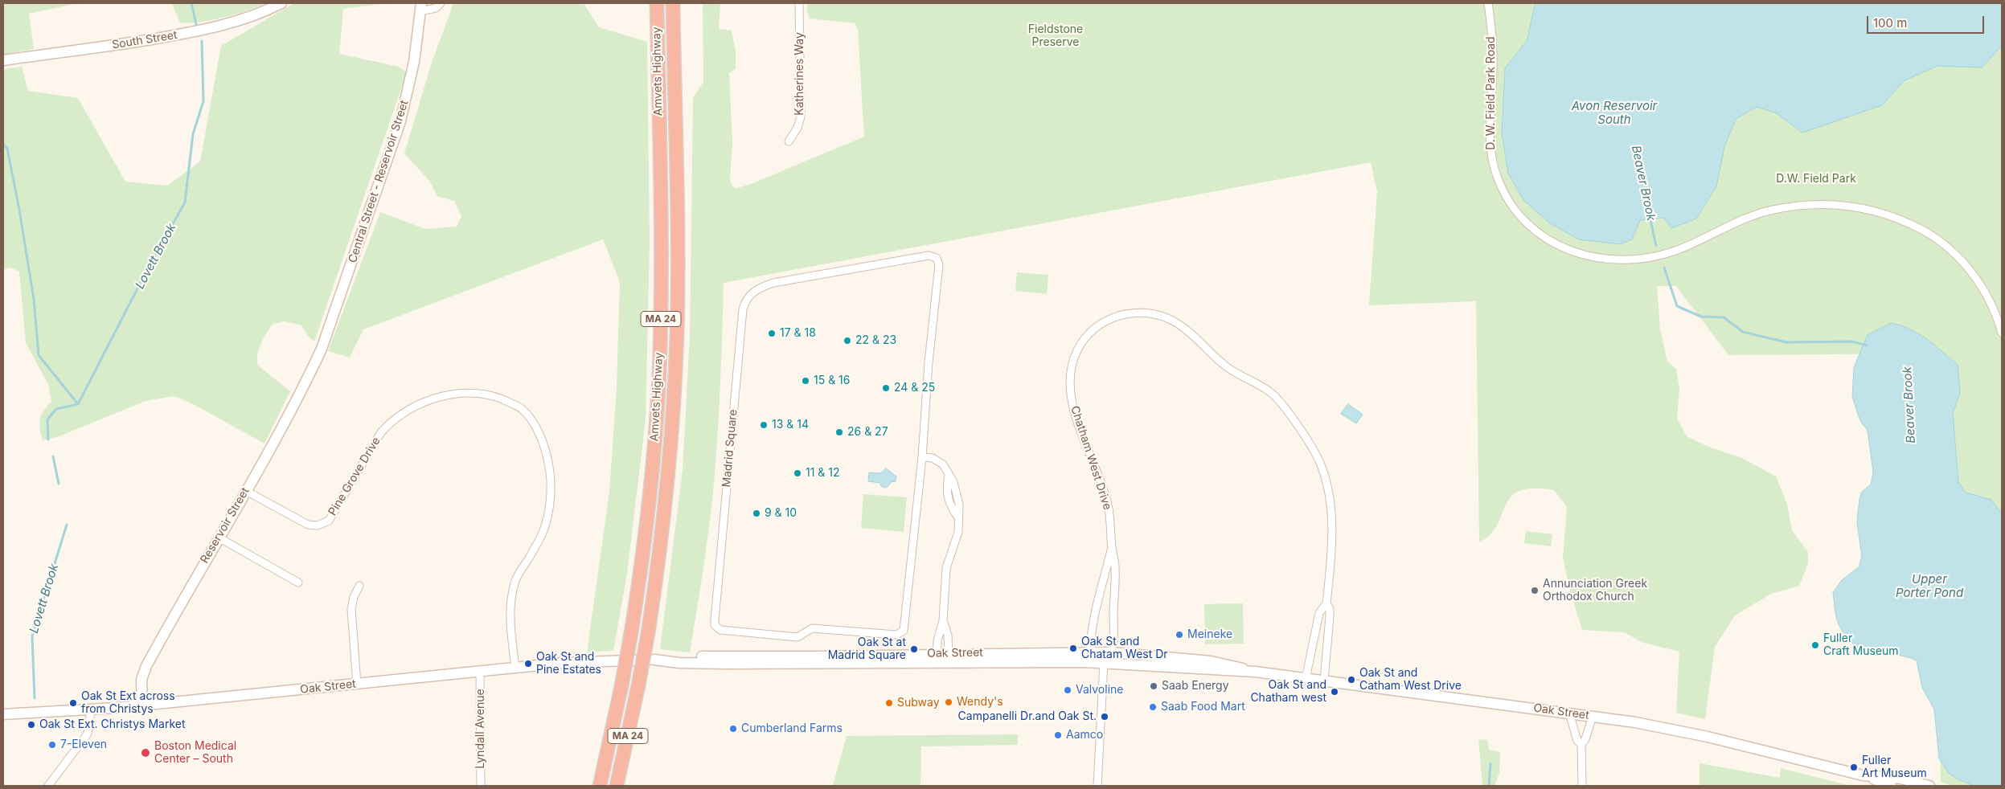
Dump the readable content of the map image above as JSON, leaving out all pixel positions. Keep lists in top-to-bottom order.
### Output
{
  "streets": {
    "highway": ["Amvets Highway", "MA 24"],
    "main road": [
      "South Street",
      "Central Street - Reservoir Street",
      "Reservoir Street",
      "Oak Street"
    ],
    "street": [
      "Katherines Way",
      "D. W. Field Park Road",
      "Madrid Square",
      "Chatham West Drive",
      "Pine Grove Drive",
      "Lyndall Avenue"
    ]
  },
  "crossings": [
    ["Central Street - Reservoir Street", "Reservoir Street"],
    ["Chatham West Drive", "Oak Street"],
    ["Pine Grove Drive", "Reservoir Street"],
    ["Pine Grove Drive", "Oak Street"],
    ["Reservoir Street", "Oak Street"],
    ["Oak Street", "Lyndall Avenue"]
  ],
  "water": [
    "Avon Reservoir South",
    "Beaver Brook",
    "Lovett Brook",
    "Upper Porter Pond"
  ],
  "parks": ["Fieldstone Preserve", "D.W. Field Park"],
  "places": [
    "17 & 18",
    "22 & 23",
    "15 & 16",
    "24 & 25",
    "13 & 14",
    "26 & 27",
    "11 & 12",
    "9 & 10",
    "Annunciation Greek Orthodox Church",
    "Meineke",
    "Fuller Craft Museum",
    "Oak St and Chatam West Dr",
    "Oak St at Madrid Square",
    "Oak St and Pine Estates",
    "Oak St and Catham West Drive",
    "Saab Energy",
    "Valvoline",
    "Oak St and Chatham west",
    "Wendy's",
    "Oak St Ext across from Christys",
    "Subway",
    "Saab Food Mart",
    "Campanelli Dr.and Oak St.",
    "Oak St Ext. Christys Market",
    "Cumberland Farms",
    "Aamco",
    "7-Eleven",
    "Boston Medical Center – South",
    "Fuller Art Museum"
  ],
  "scale_bar": "100 m"
}
